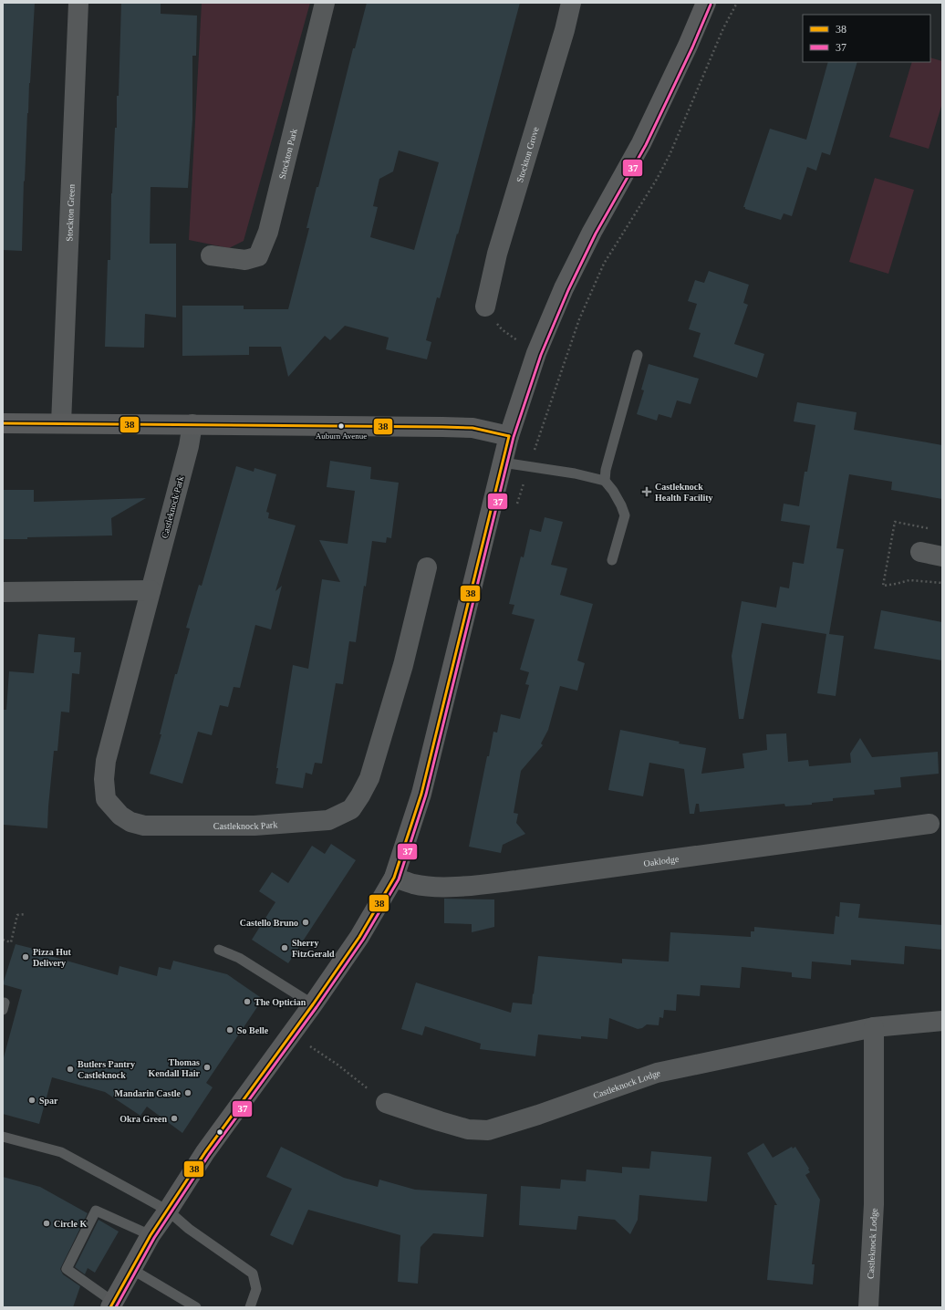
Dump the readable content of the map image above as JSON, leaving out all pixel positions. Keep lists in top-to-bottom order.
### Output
{
  "streets": {
    "street": [
      "Stockton Park",
      "Stockton Grove",
      "Stockton Green",
      "Castleknock Park",
      "Oaklodge",
      "Castleknock Lodge"
    ]
  },
  "places": {
    "other": [
      "Auburn Avenue",
      "Castello Bruno",
      "Sherry FitzGerald",
      "Pizza Hut Delivery",
      "The Optician",
      "So Belle",
      "Thomas Kendall Hair",
      "Butlers Pantry Castleknock",
      "Mandarin Castle",
      "Spar",
      "Okra Green",
      "Circle K"
    ],
    "health": ["Castleknock Health Facility"]
  },
  "lines": ["transit line 37", "transit line 38"],
  "legend": ["38", "37"]
}
